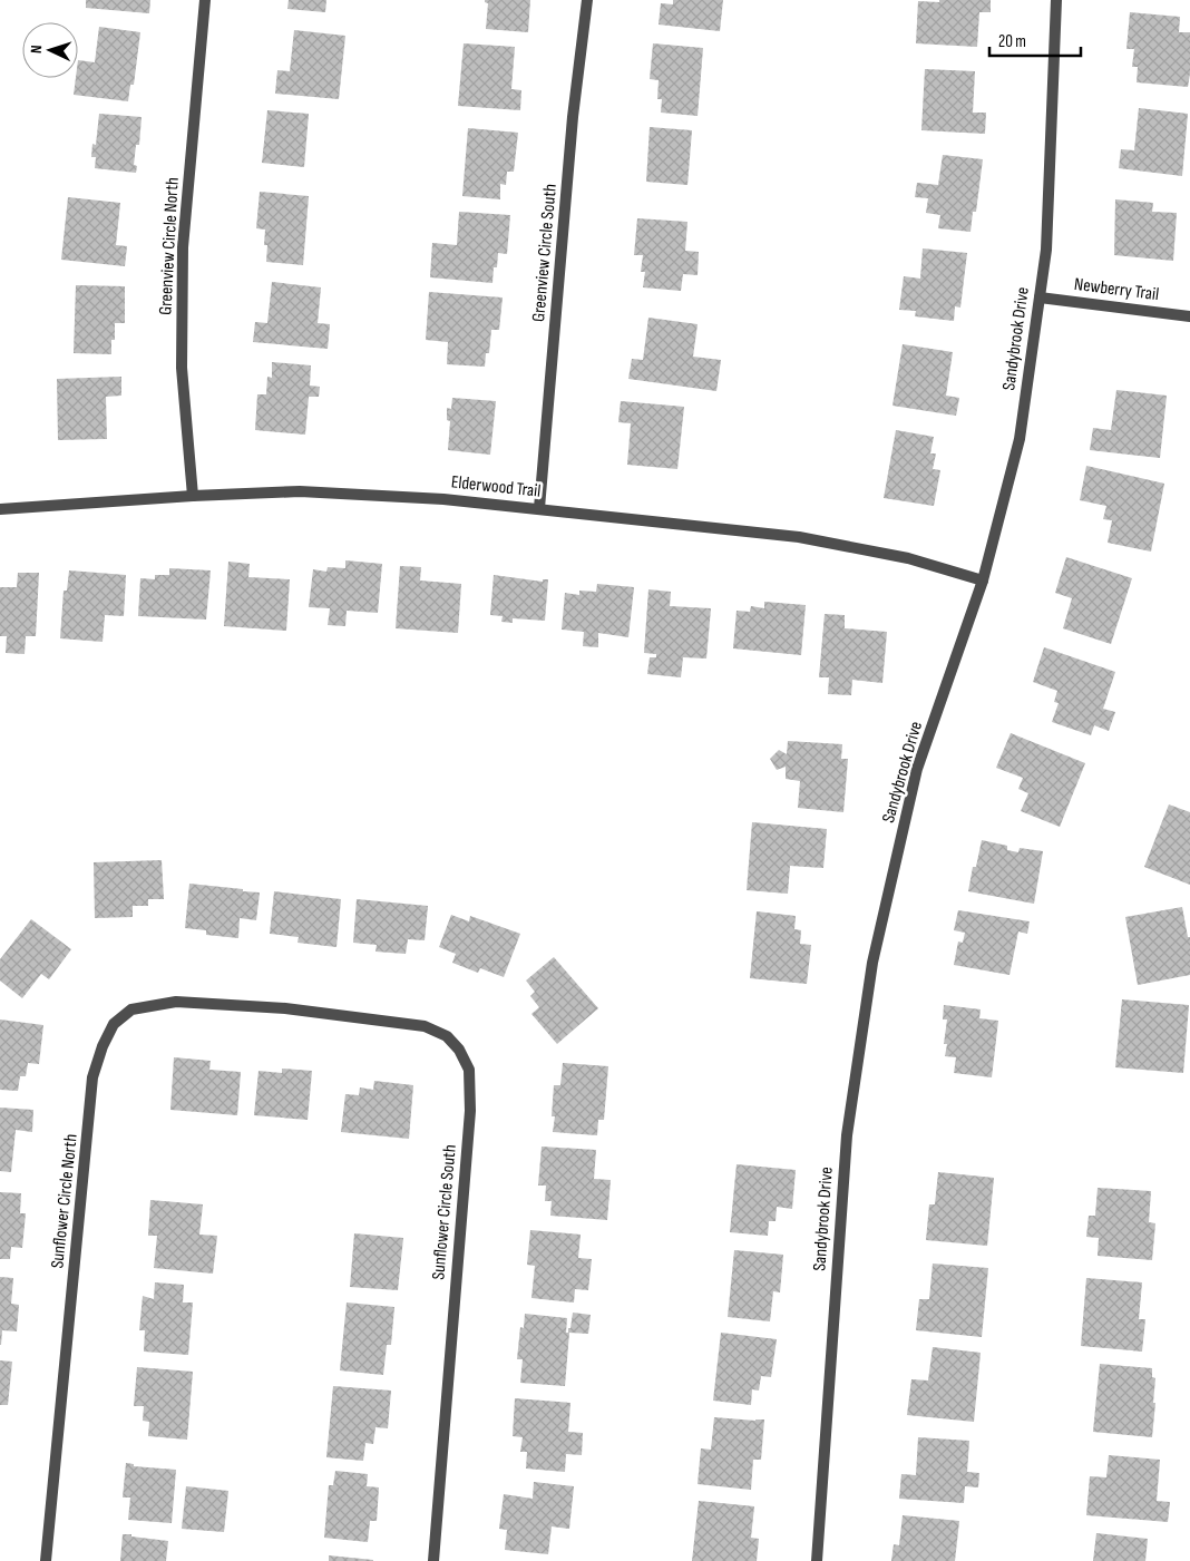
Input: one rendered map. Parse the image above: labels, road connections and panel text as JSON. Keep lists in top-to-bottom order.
{
  "streets": {
    "street": [
      "Greenview Circle North",
      "Greenview Circle South",
      "Newberry Trail",
      "Sandybrook Drive",
      "Elderwood Trail",
      "Sunflower Circle North",
      "Sunflower Circle South"
    ]
  },
  "crossings": [
    ["Greenview Circle North", "Elderwood Trail"],
    ["Greenview Circle South", "Elderwood Trail"],
    ["Newberry Trail", "Sandybrook Drive"],
    ["Sandybrook Drive", "Elderwood Trail"],
    ["Sunflower Circle North", "Sunflower Circle South"]
  ],
  "scale_bar": "20 m",
  "north": "left"
}
